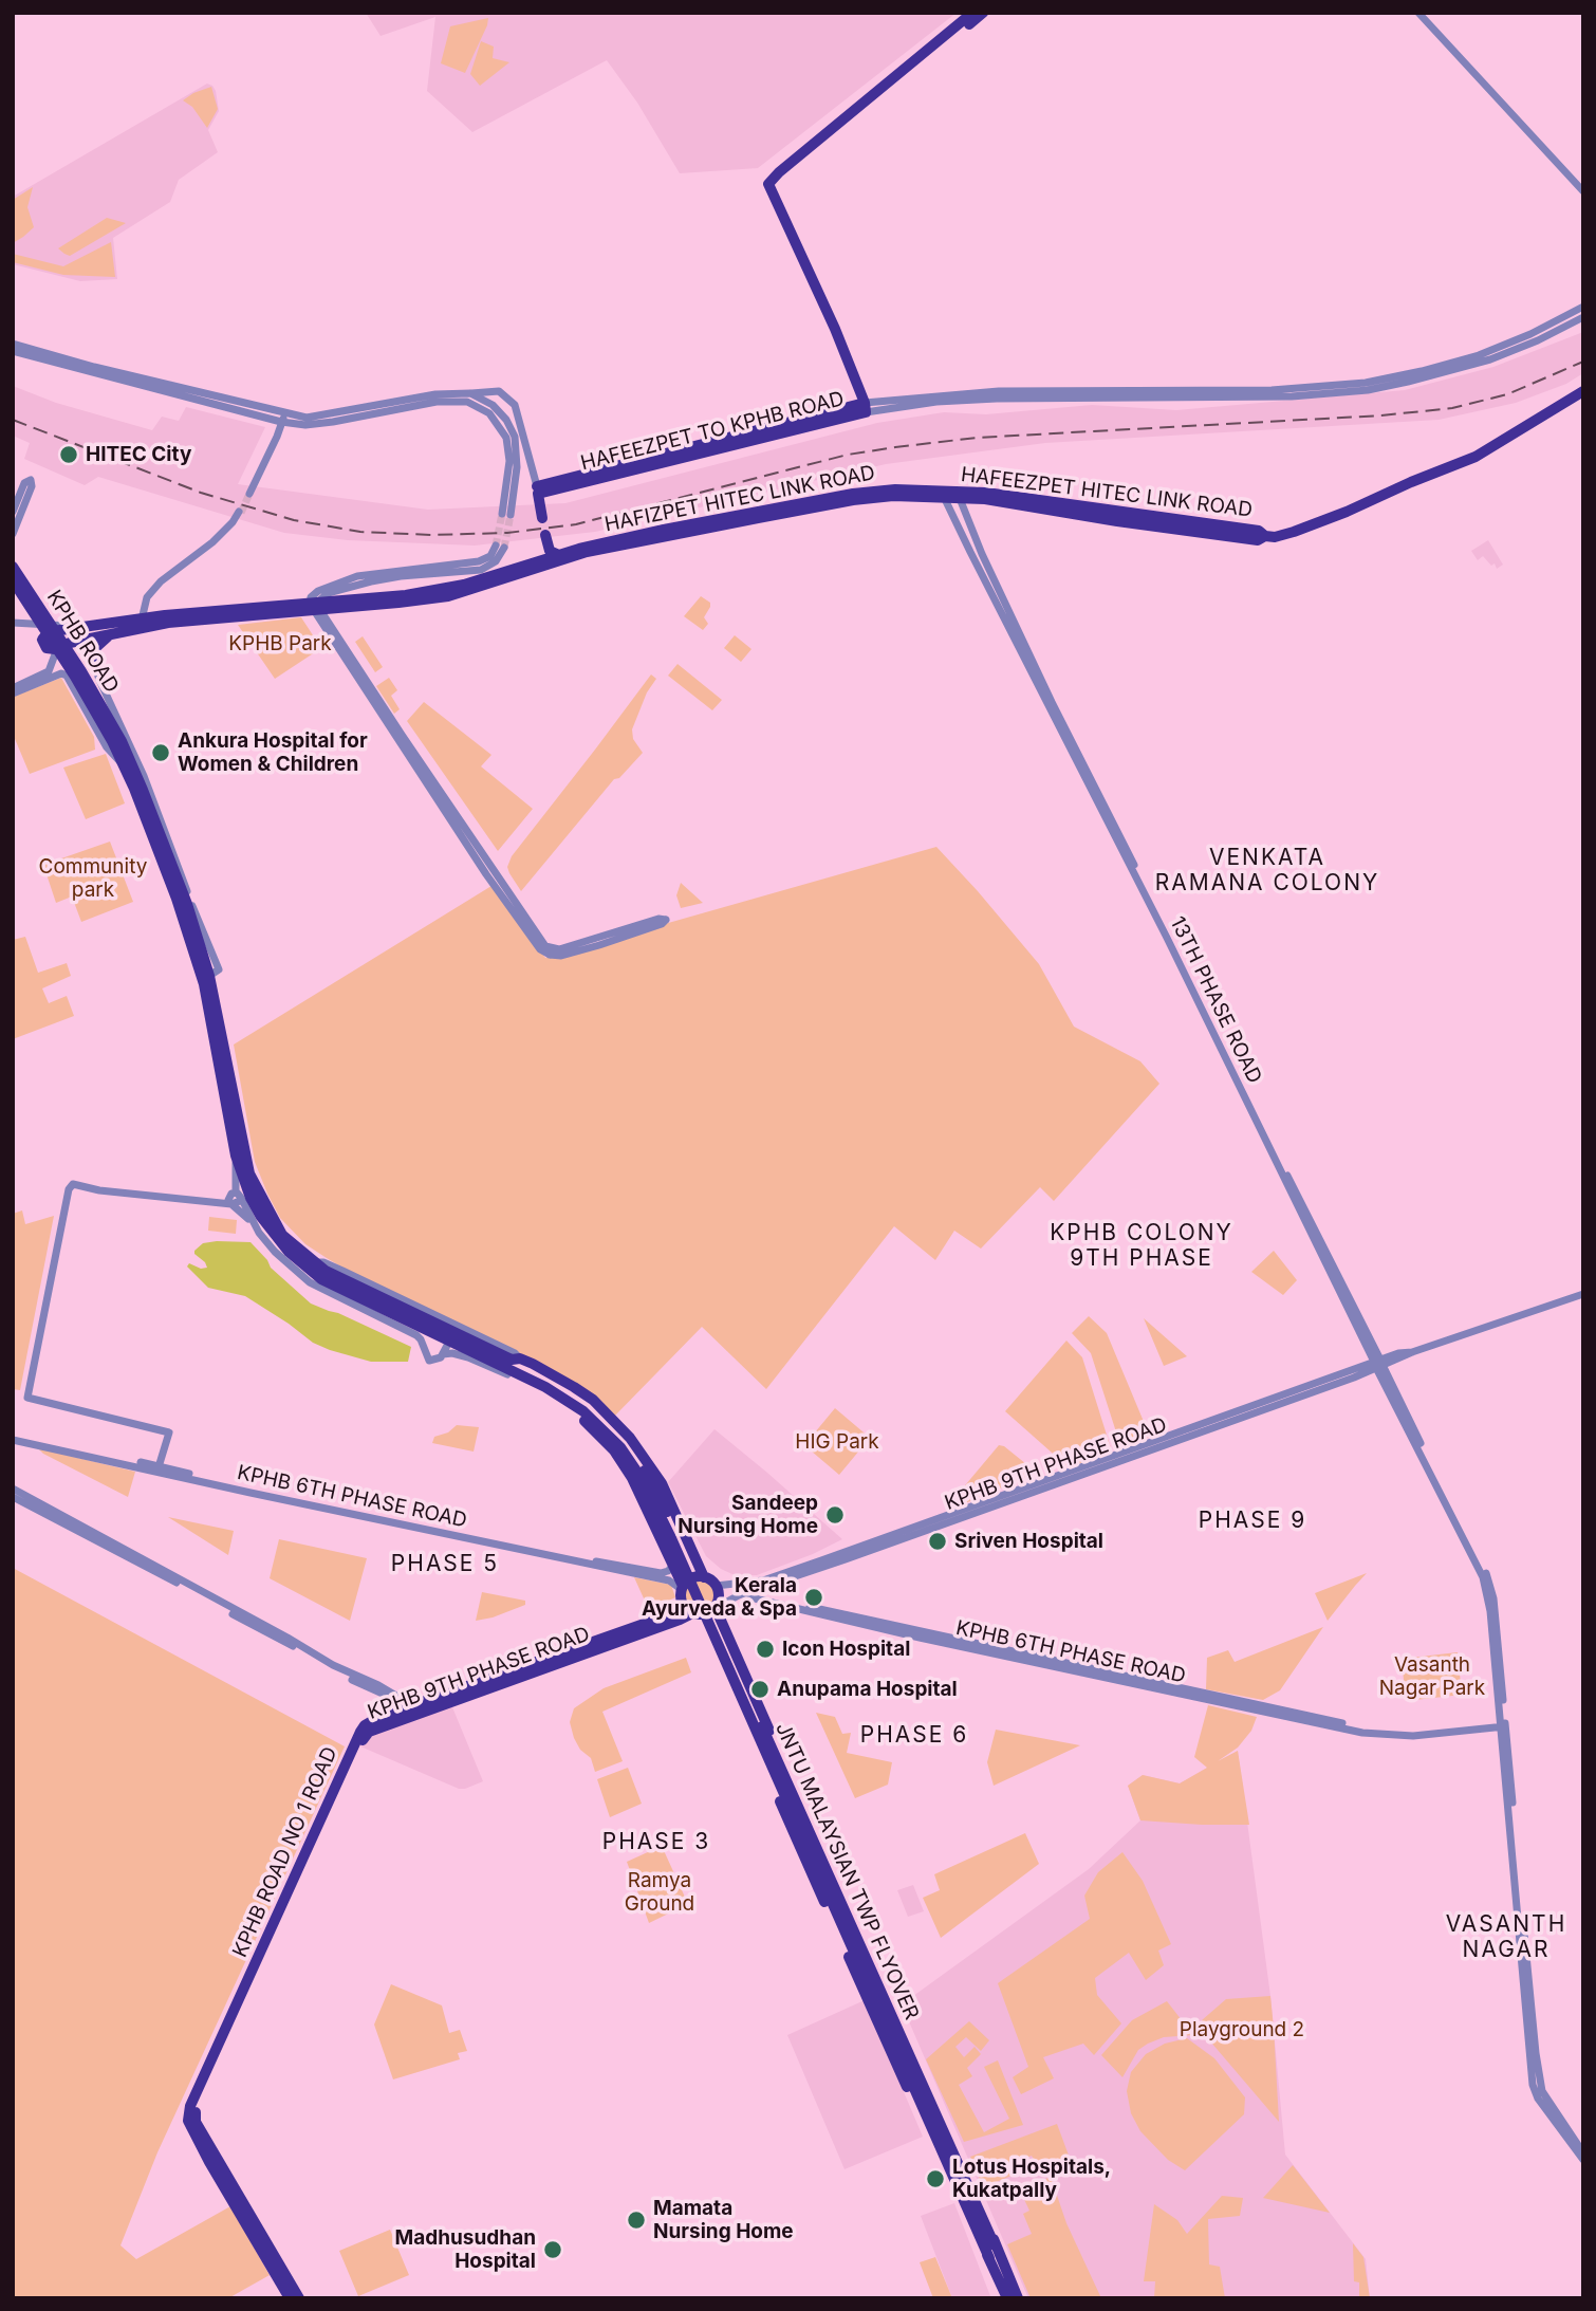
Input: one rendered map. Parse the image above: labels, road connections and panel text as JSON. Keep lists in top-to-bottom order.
{
  "streets": {
    "main road": [
      "HAFEEZPET TO KPHB ROAD",
      "HAFEEZPET HITEC LINK ROAD",
      "HAFIZPET HITEC LINK ROAD",
      "KPHB ROAD",
      "KPHB 9TH PHASE ROAD",
      "KPHB ROAD NO 1 ROAD",
      "JNTU MALAYSIAN TWP FLYOVER"
    ],
    "street": ["13TH PHASE ROAD", "KPHB 6TH PHASE ROAD"]
  },
  "crossings": [
    ["HAFEEZPET HITEC LINK ROAD", "HAFIZPET HITEC LINK ROAD"],
    ["HAFEEZPET HITEC LINK ROAD", "13TH PHASE ROAD"],
    ["HAFIZPET HITEC LINK ROAD", "13TH PHASE ROAD"],
    ["13TH PHASE ROAD", "KPHB 9TH PHASE ROAD"],
    ["13TH PHASE ROAD", "KPHB 6TH PHASE ROAD"],
    ["KPHB 9TH PHASE ROAD", "KPHB 6TH PHASE ROAD"],
    ["KPHB 9TH PHASE ROAD", "KPHB ROAD NO 1 ROAD"],
    ["KPHB 6TH PHASE ROAD", "KPHB ROAD NO 1 ROAD"]
  ],
  "districts": [
    "VENKATA RAMANA COLONY",
    "KPHB COLONY 9TH PHASE",
    "PHASE 9",
    "PHASE 5",
    "PHASE 6",
    "PHASE 3",
    "VASANTH NAGAR"
  ],
  "parks": [
    "KPHB Park",
    "Community park",
    "HIG Park",
    "Vasanth Nagar Park",
    "Ramya Ground",
    "Playground 2"
  ],
  "places": [
    "HITEC City",
    "Ankura Hospital for Women & Children",
    "Sandeep Nursing Home",
    "Sriven Hospital",
    "Kerala Ayurveda & Spa",
    "Icon Hospital",
    "Anupama Hospital",
    "Lotus Hospitals, Kukatpally",
    "Mamata Nursing Home",
    "Madhusudhan Hospital"
  ]
}
